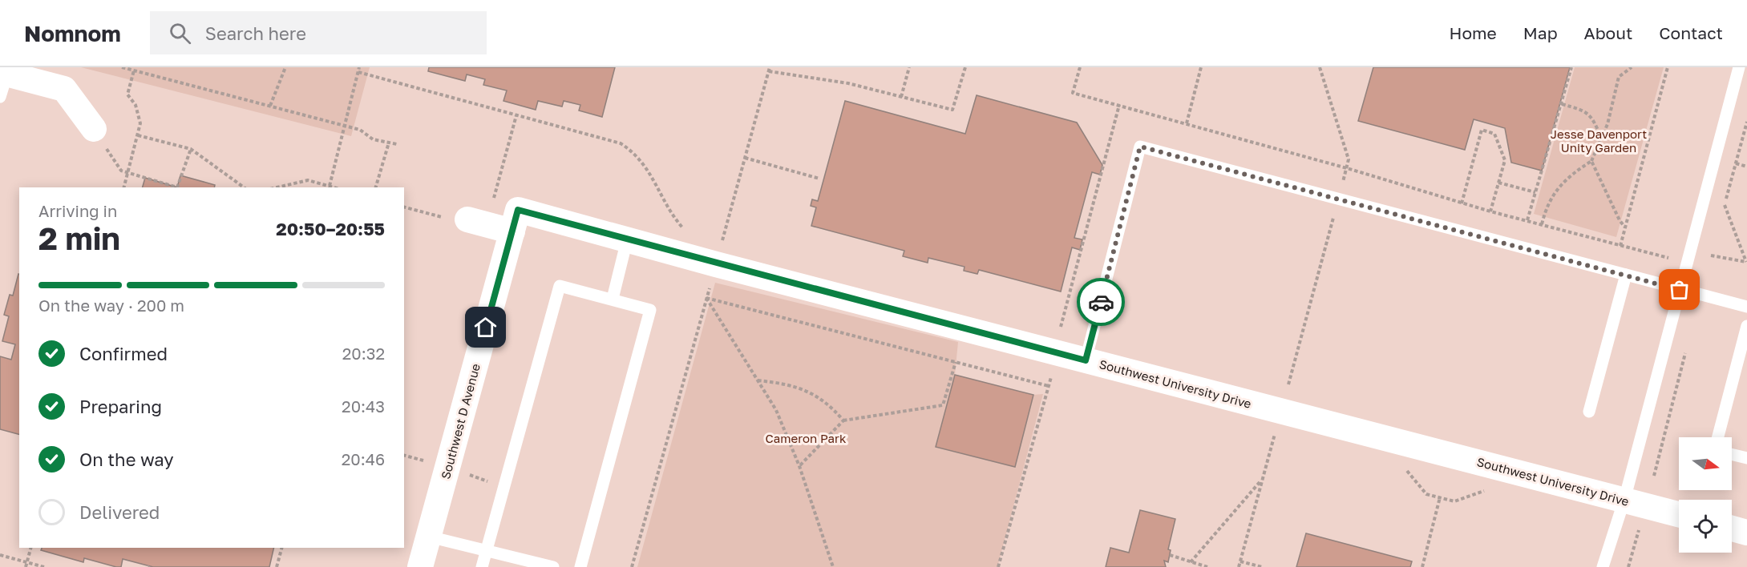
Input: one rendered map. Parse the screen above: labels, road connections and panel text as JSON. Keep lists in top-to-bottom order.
{
  "streets": {
    "street": ["Southwest University Drive", "Southwest D Avenue"]
  },
  "crossings": [
    ["Southwest University Drive", "Southwest D Avenue"]
  ],
  "parks": ["Jesse Davenport Unity Garden", "Cameron Park"],
  "north": "right",
  "page": {
    "header": "Nomnom",
    "search": "Search here",
    "nav": [
      "Home",
      "Map",
      "About",
      "Contact"
    ],
    "heading": ["2 min", "Arriving in", "20:50–20:55"],
    "bar": "On the way · 200 m",
    "list": [
      ["Confirmed", "20:32"],
      ["Preparing", "20:43"],
      ["On the way", "20:46"],
      "Delivered"
    ]
  }
}
